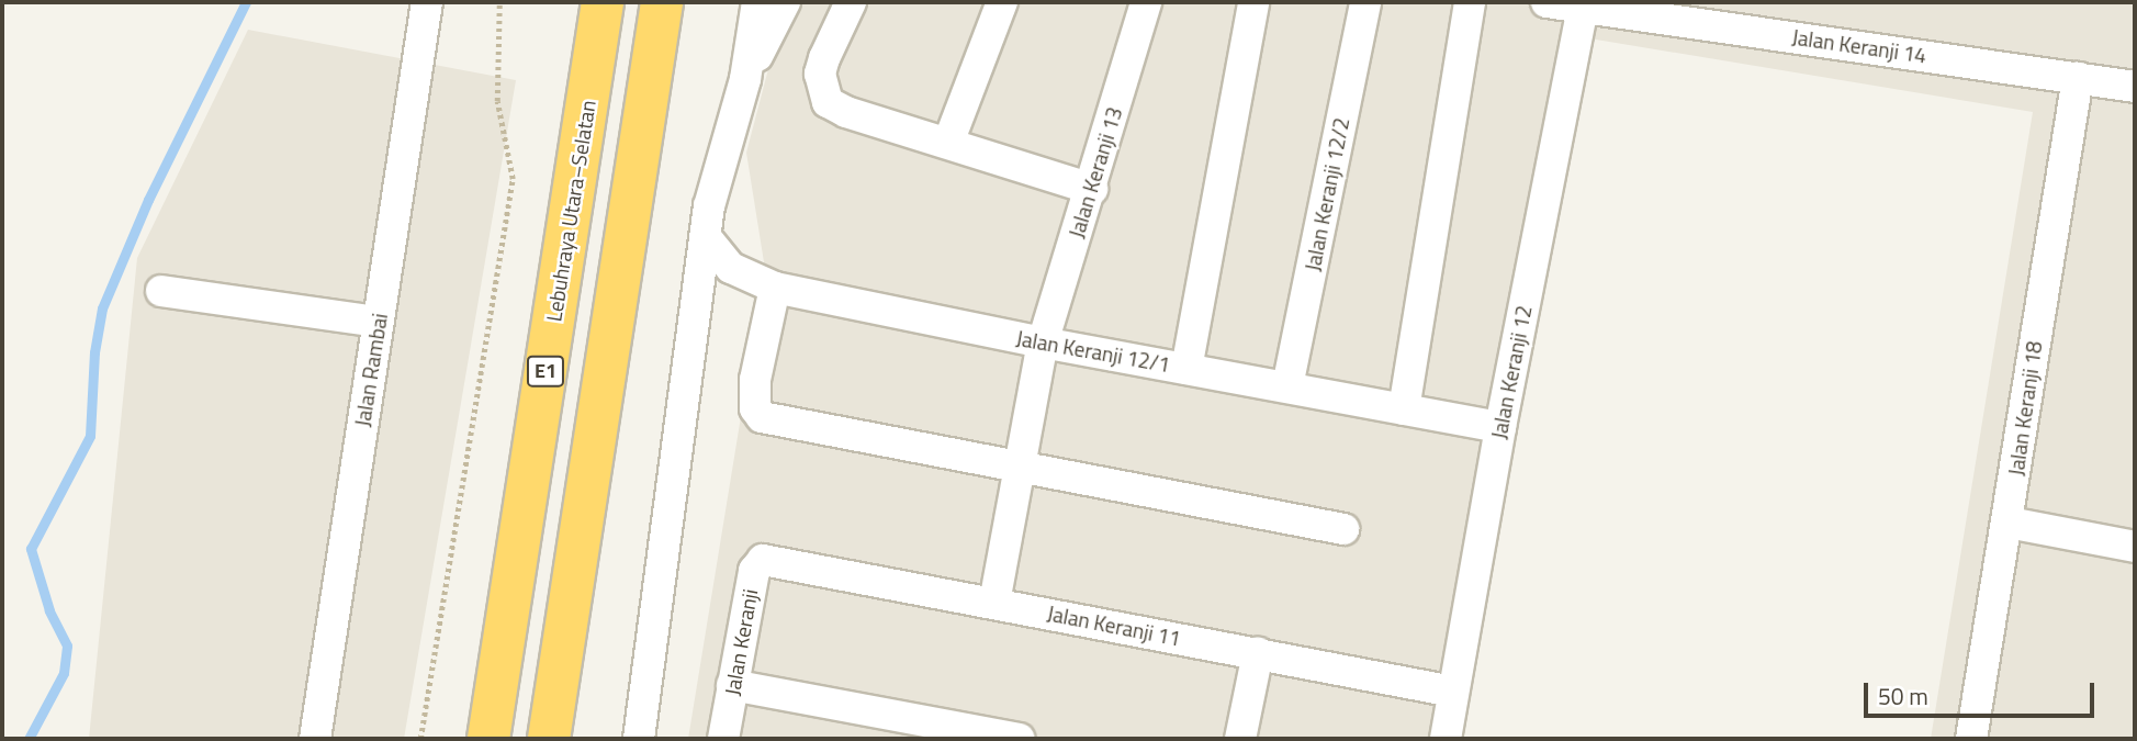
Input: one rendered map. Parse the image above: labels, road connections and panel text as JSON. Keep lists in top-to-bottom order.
{
  "streets": {
    "highway": ["Lebuhraya Utara–Selatan", "E1"],
    "street": [
      "Jalan Keranji 14",
      "Jalan Keranji 13",
      "Jalan Keranji 12/2",
      "Jalan Keranji 12/1",
      "Jalan Rambai",
      "Jalan Keranji 12",
      "Jalan Keranji 18",
      "Jalan Keranji 11",
      "Jalan Keranji"
    ]
  },
  "crossings": [
    ["Jalan Keranji 14", "Jalan Keranji 12"],
    ["Jalan Keranji 14", "Jalan Keranji 18"],
    ["Jalan Keranji 13", "Jalan Keranji 12/1"],
    ["Jalan Keranji 13", "Jalan Keranji 11"],
    ["Jalan Keranji 12/2", "Jalan Keranji 12/1"],
    ["Jalan Keranji 12/1", "Jalan Keranji 12"],
    ["Jalan Keranji 12", "Jalan Keranji 11"],
    ["Jalan Keranji 11", "Jalan Keranji"]
  ],
  "scale_bar": "50 m"
}
